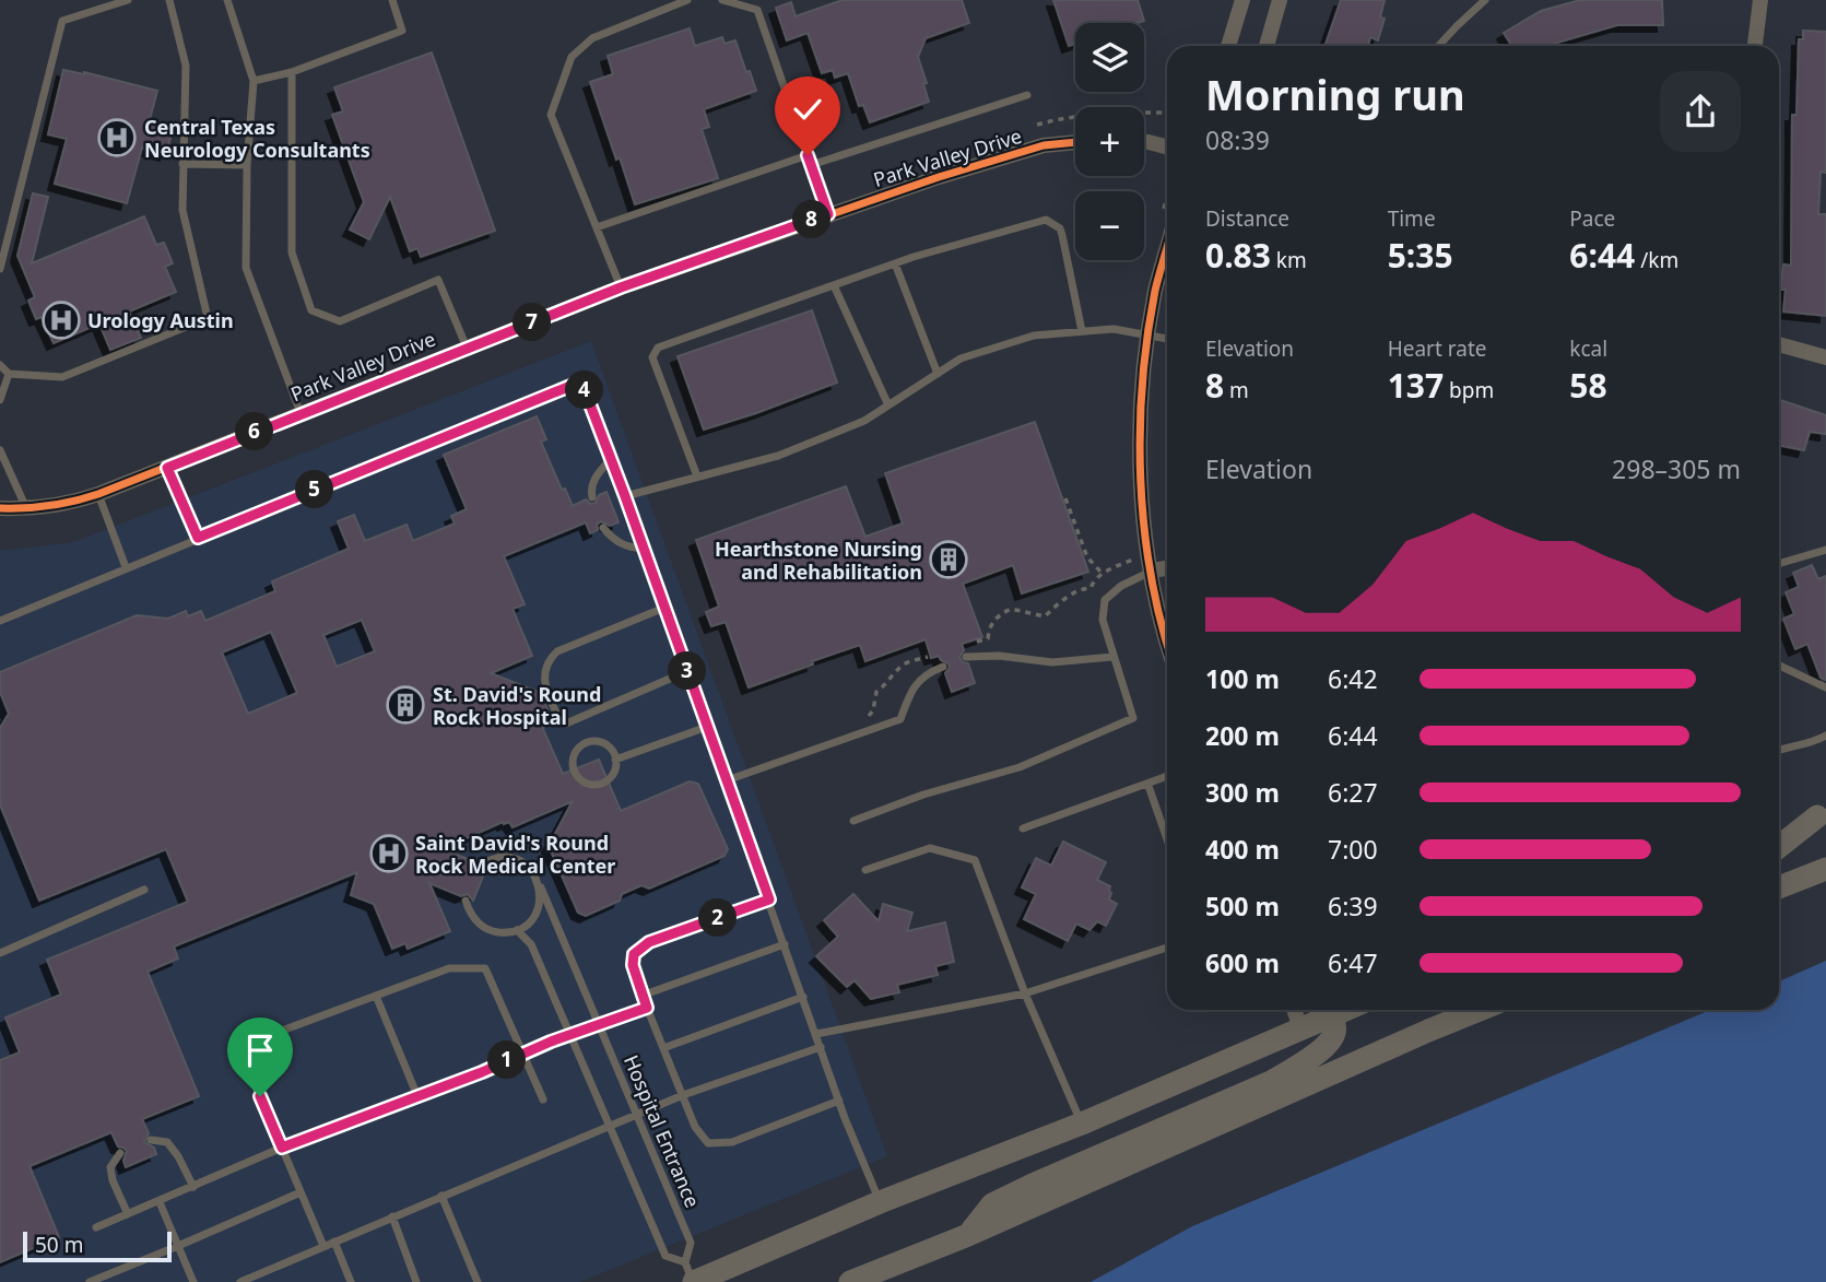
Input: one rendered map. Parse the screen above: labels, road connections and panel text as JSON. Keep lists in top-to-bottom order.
{
  "streets": {
    "street": ["Park Valley Drive"],
    "lane": ["Hospital Entrance"]
  },
  "places": {
    "hospital": ["Central Texas Neurology Consultants", "Urology Austin", "Saint David's Round Rock Medical Center"],
    "building": ["Hearthstone Nursing and Rehabilitation", "St. David's Round Rock Hospital"]
  },
  "scale_bar": "50 m",
  "page": {
    "map_buttons": ["+", "−"],
    "heading": ["Morning run", "08:39"],
    "stats": [
      ["Distance", "0.83 km"],
      ["Time", "5:35"],
      ["Pace", "6:44 /km"],
      ["Elevation", "8 m"],
      ["Heart rate", "137 bpm"],
      ["kcal", "58"]
    ],
    "pins": [
      "8",
      "7",
      "4",
      "6",
      "5",
      "3",
      "2",
      "1"
    ],
    "chart": ["Elevation", "298–305 m"],
    "list": [
      {
        "name": "100 m",
        "note": "6:42"
      },
      {
        "name": "200 m",
        "note": "6:44"
      },
      {
        "name": "300 m",
        "note": "6:27"
      },
      {
        "name": "400 m",
        "note": "7:00"
      },
      {
        "name": "500 m",
        "note": "6:39"
      },
      {
        "name": "600 m",
        "note": "6:47"
      }
    ],
    "scale": "50 m"
  }
}
